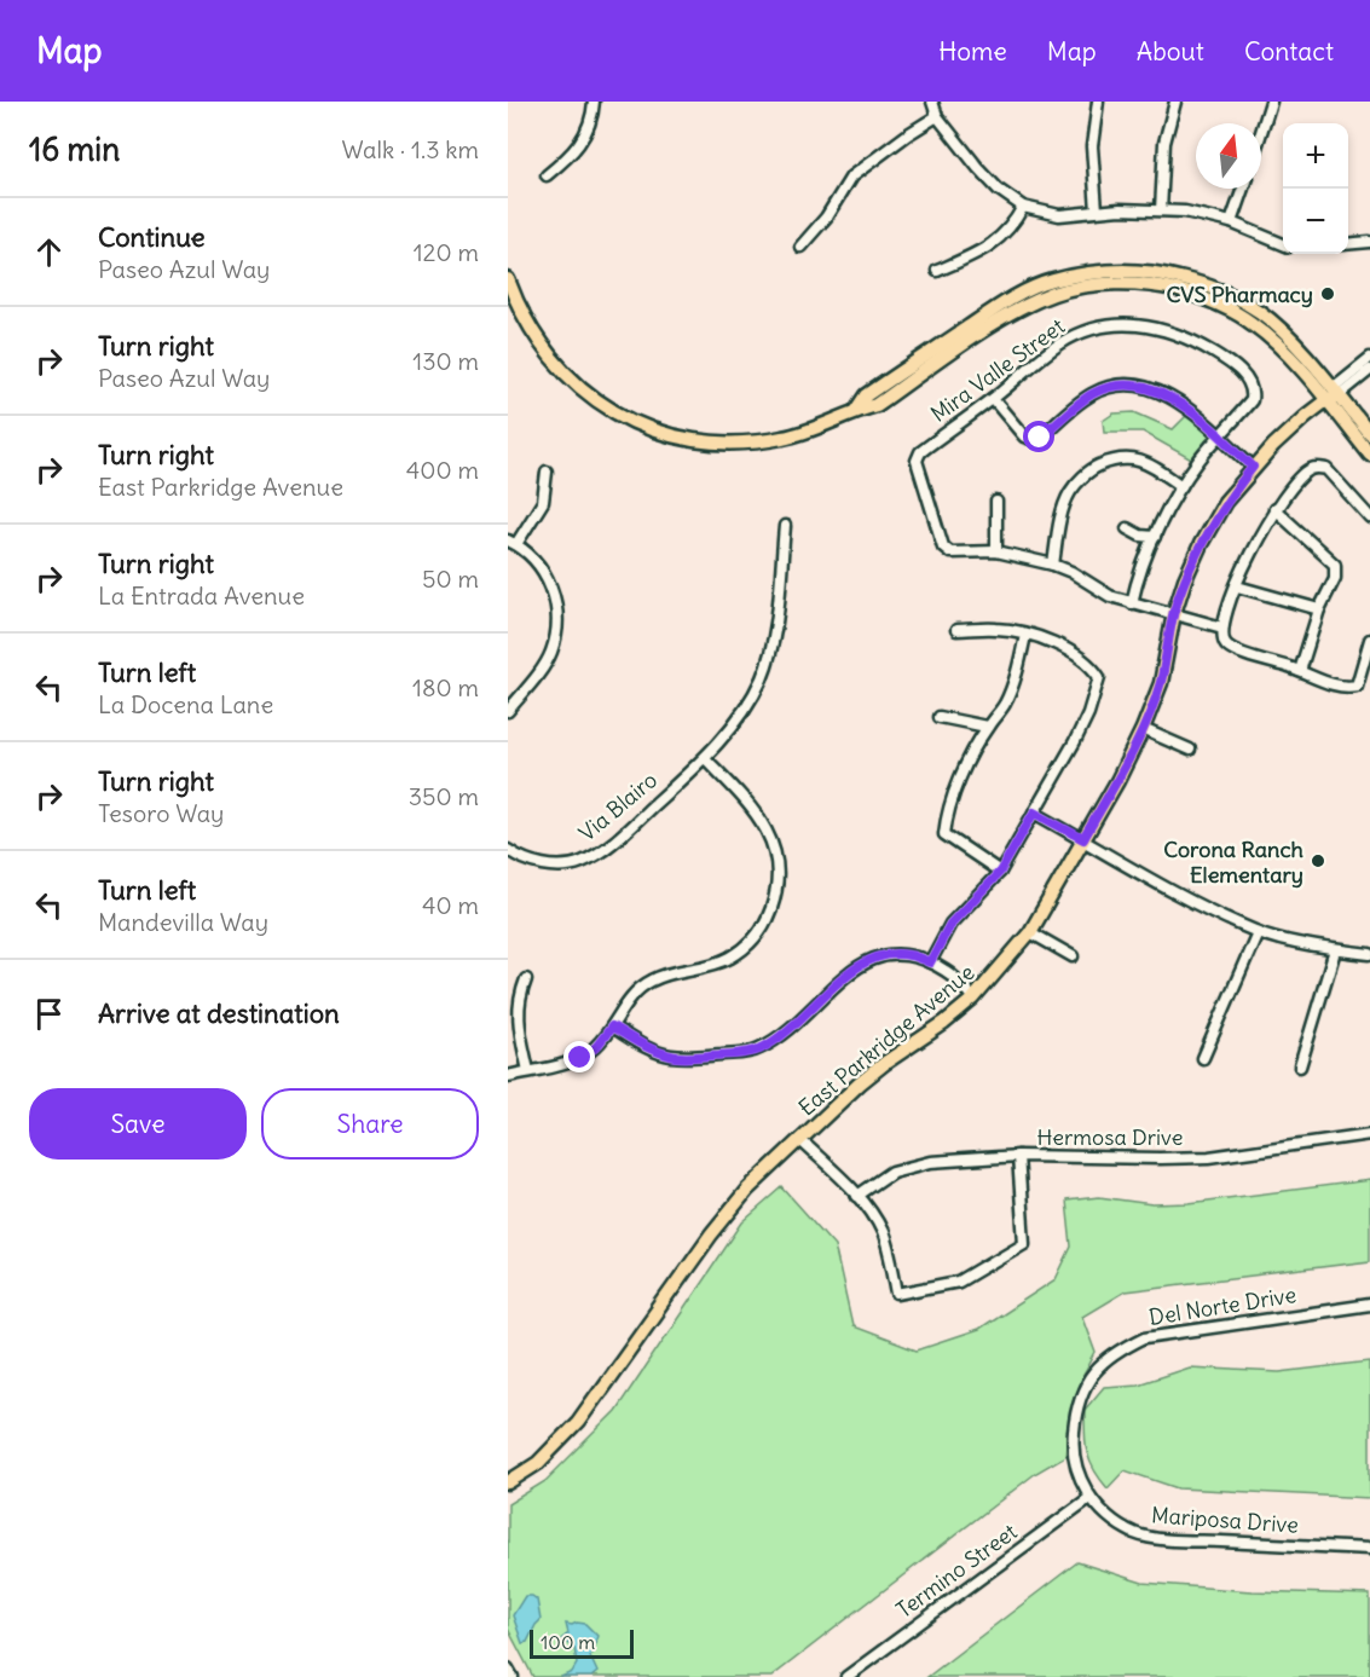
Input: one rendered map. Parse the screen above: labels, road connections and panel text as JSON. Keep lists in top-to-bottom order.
{
  "streets": {
    "main road": ["East Parkridge Avenue"],
    "street": [
      "Mira Valle Street",
      "Via Blairo",
      "Hermosa Drive",
      "Del Norte Drive",
      "Mariposa Drive",
      "Termino Street"
    ]
  },
  "crossings": [
    ["Del Norte Drive", "Mariposa Drive"],
    ["Del Norte Drive", "Termino Street"],
    ["Mariposa Drive", "Termino Street"]
  ],
  "places": ["CVS Pharmacy", "Corona Ranch Elementary"],
  "scale_bar": "100 m",
  "north": "top",
  "page": {
    "header": "Map",
    "nav": [
      "Home",
      "Map",
      "About",
      "Contact"
    ],
    "heading": ["16 min", "Walk · 1.3 km"],
    "map_buttons": ["+", "−"],
    "list": [
      ["Continue", "Paseo Azul Way", "120 m"],
      ["Turn right", "Paseo Azul Way", "130 m"],
      ["Turn right", "East Parkridge Avenue", "400 m"],
      ["Turn right", "La Entrada Avenue", "50 m"],
      ["Turn left", "La Docena Lane", "180 m"],
      ["Turn right", "Tesoro Way", "350 m"],
      ["Turn left", "Mandevilla Way", "40 m"],
      "Arrive at destination"
    ],
    "buttons": ["Save", "Share"],
    "scale": "100 m"
  }
}
